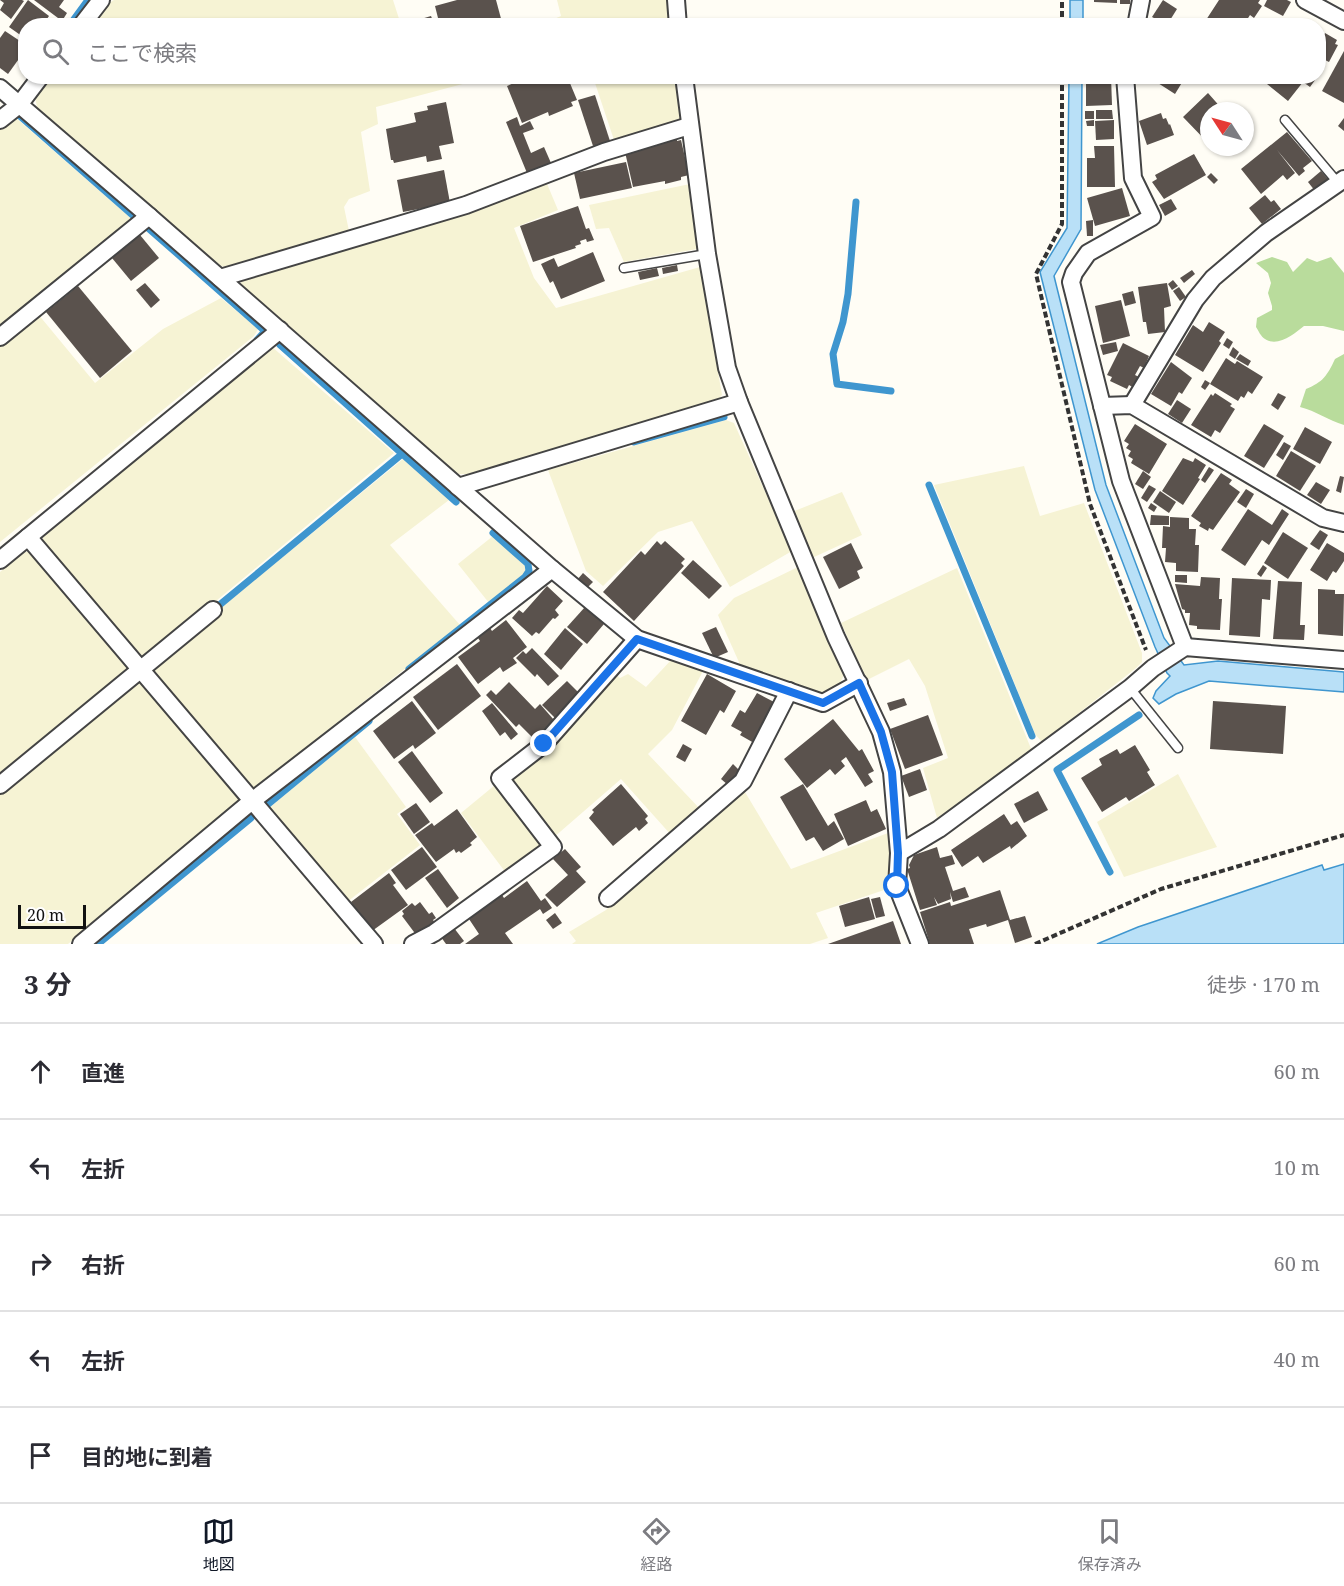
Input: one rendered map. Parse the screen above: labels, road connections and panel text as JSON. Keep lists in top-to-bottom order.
{
  "scale_bar": "20 m",
  "north": "top left",
  "page": {
    "search": "ここで検索",
    "scale": "20 m",
    "heading": ["3 分", "徒歩 · 170 m"],
    "list": [
      ["直進", "60 m"],
      ["左折", "10 m"],
      ["右折", "60 m"],
      ["左折", "40 m"],
      "目的地に到着"
    ],
    "nav": ["地図", "経路", "保存済み"]
  }
}
